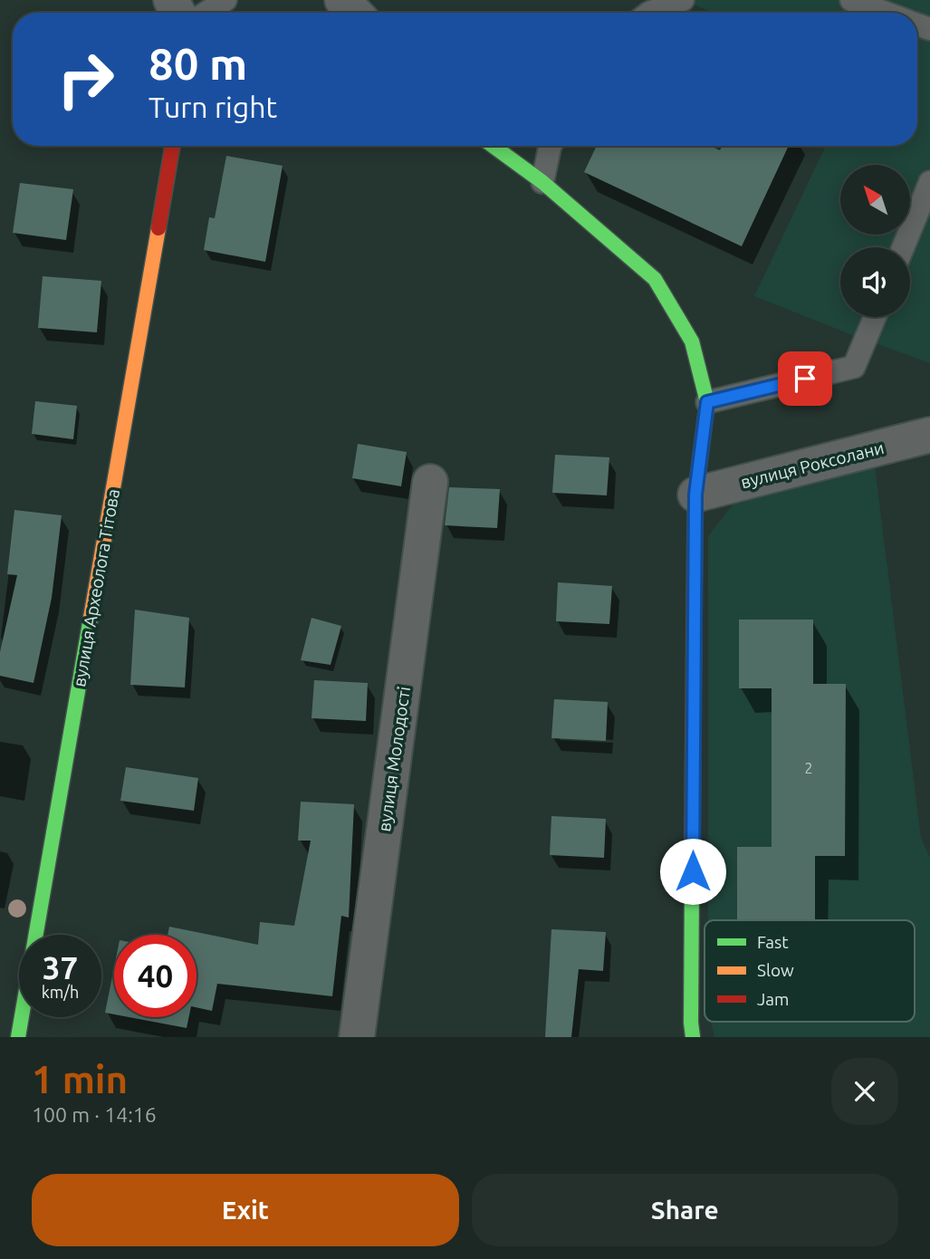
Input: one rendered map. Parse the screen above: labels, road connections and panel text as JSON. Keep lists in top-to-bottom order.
{
  "streets": {
    "street": ["вулиця Роксолани", "вулиця Археолога Тітова", "вулиця Молодості"]
  },
  "house_numbers": ["2"],
  "legend": ["Fast", "Slow", "Jam"],
  "north": "top left",
  "page": {
    "turn": ["80 m", "Turn right"],
    "speed": "37 km/h",
    "limit": "40",
    "heading": ["1 min", "100 m · 14:16"],
    "buttons": ["Exit", "Share"]
  }
}
